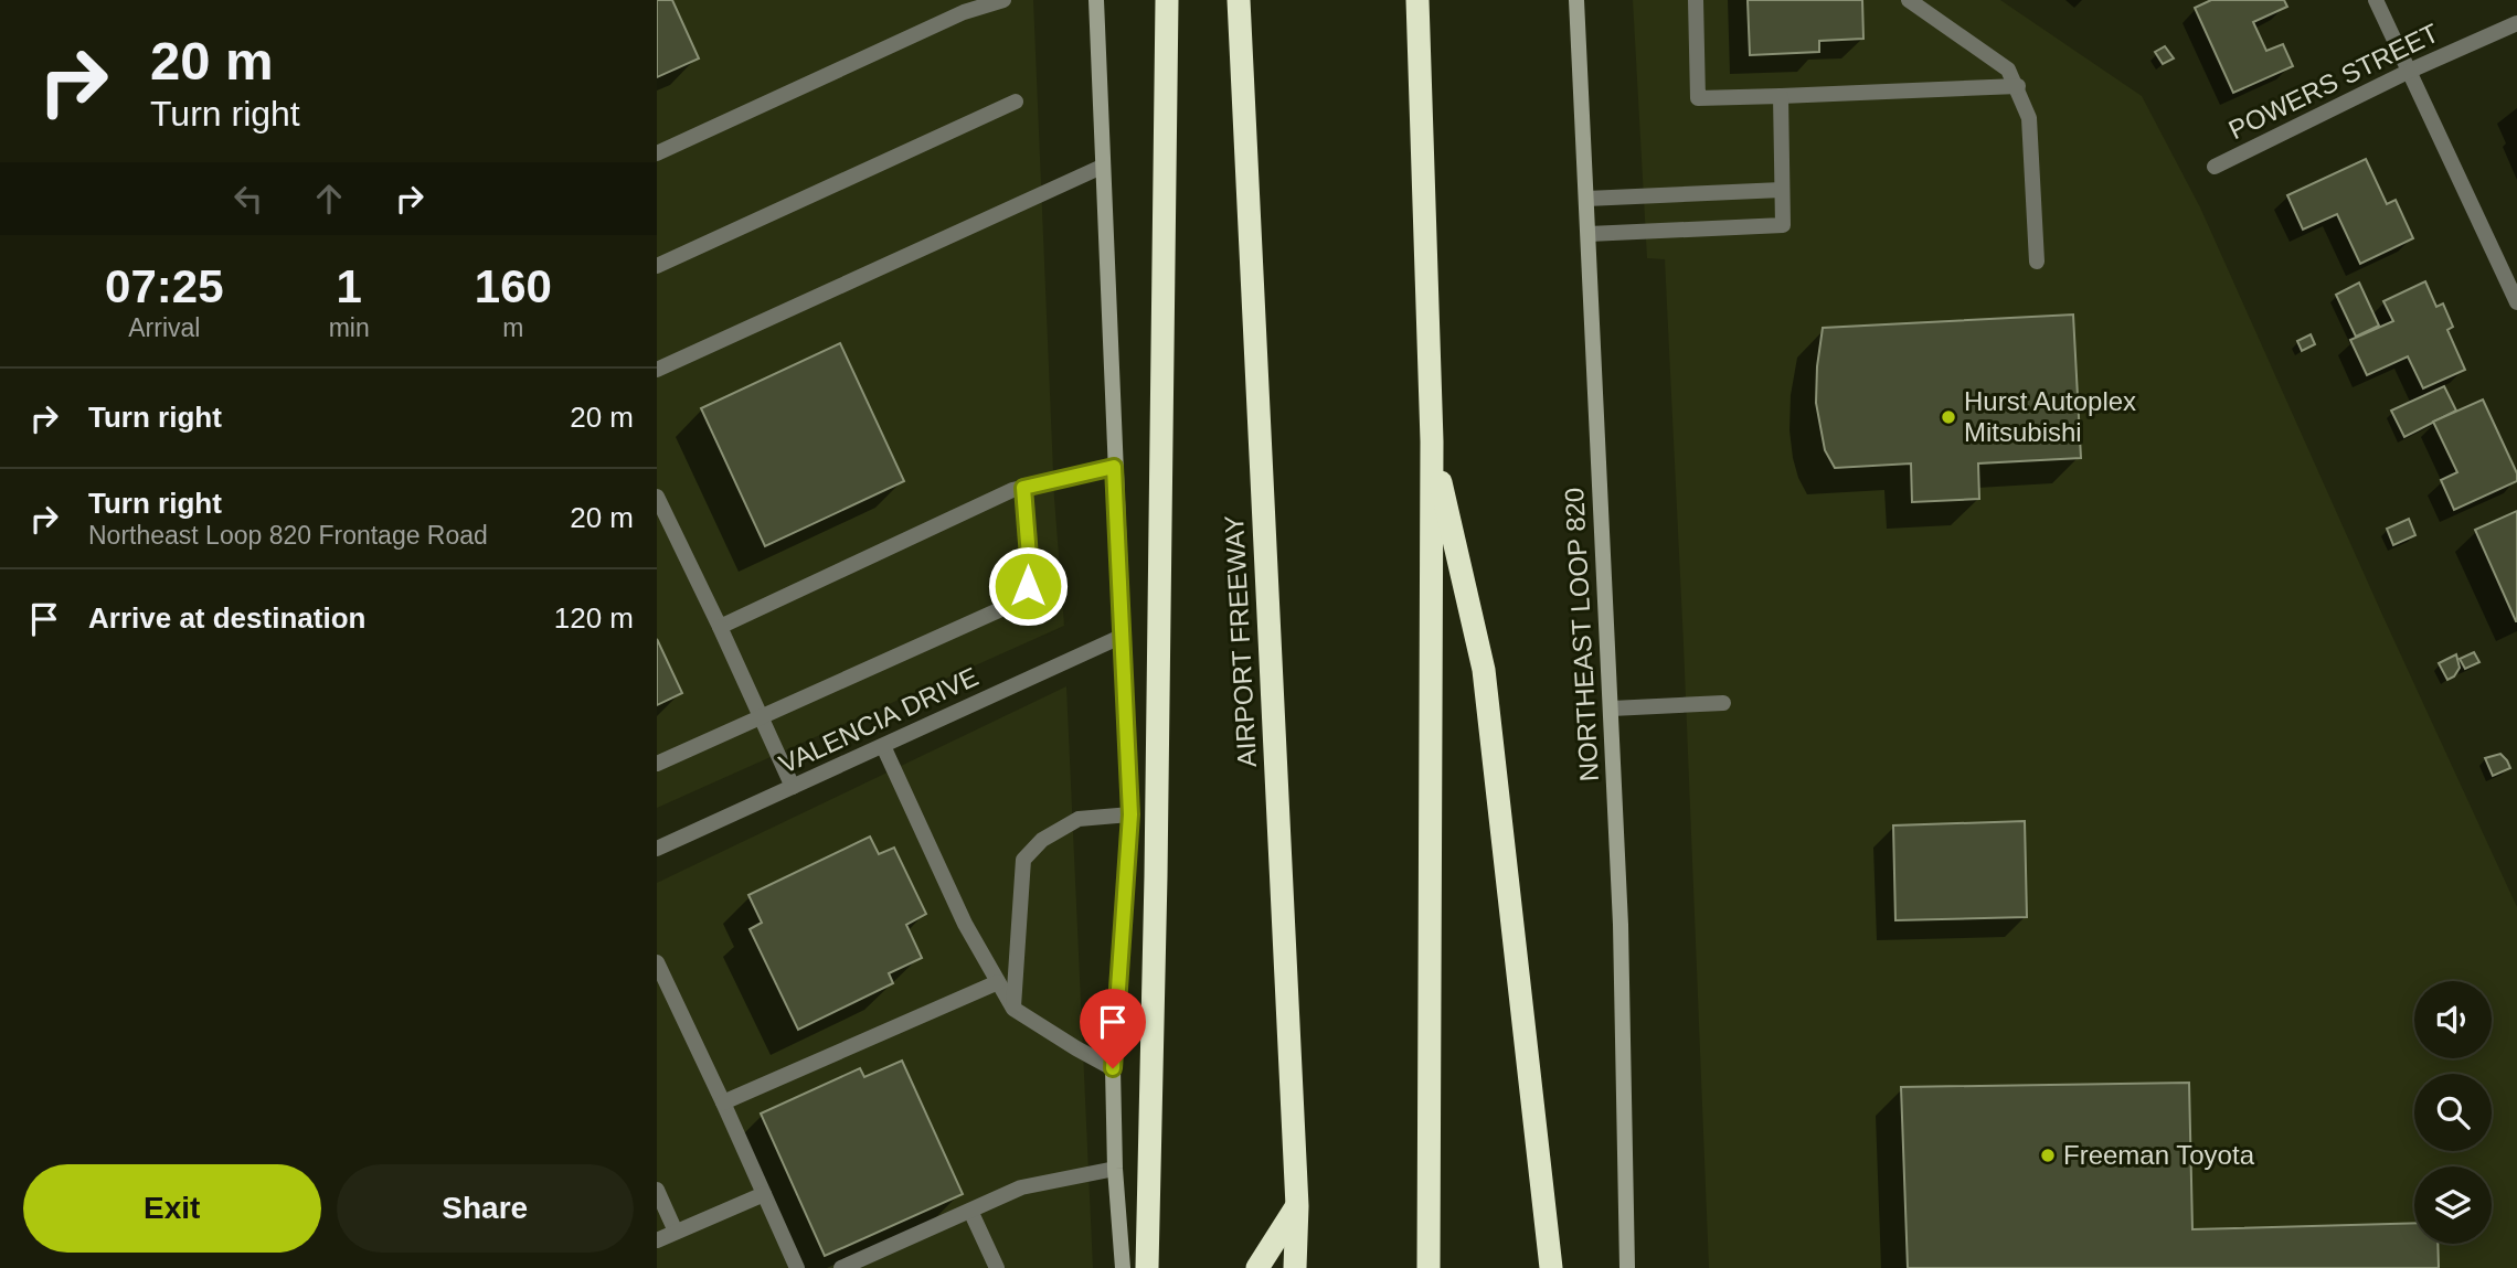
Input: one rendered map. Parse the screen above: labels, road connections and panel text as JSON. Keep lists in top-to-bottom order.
{
  "streets": {
    "highway": ["AIRPORT FREEWAY"],
    "main road": ["NORTHEAST LOOP 820"],
    "street": ["POWERS STREET", "VALENCIA DRIVE"]
  },
  "places": ["Hurst Autoplex Mitsubishi", "Freeman Toyota"],
  "page": {
    "turn": ["20 m", "Turn right"],
    "eta": [
      "07:25",
      "Arrival",
      "1",
      "min",
      "160",
      "m"
    ],
    "list": [
      {
        "name": "Turn right",
        "value": "20 m"
      },
      {
        "name": "Turn right",
        "note": "Northeast Loop 820 Frontage Road",
        "value": "20 m"
      },
      {
        "name": "Arrive at destination",
        "value": "120 m"
      }
    ],
    "buttons": ["Exit", "Share"]
  }
}
